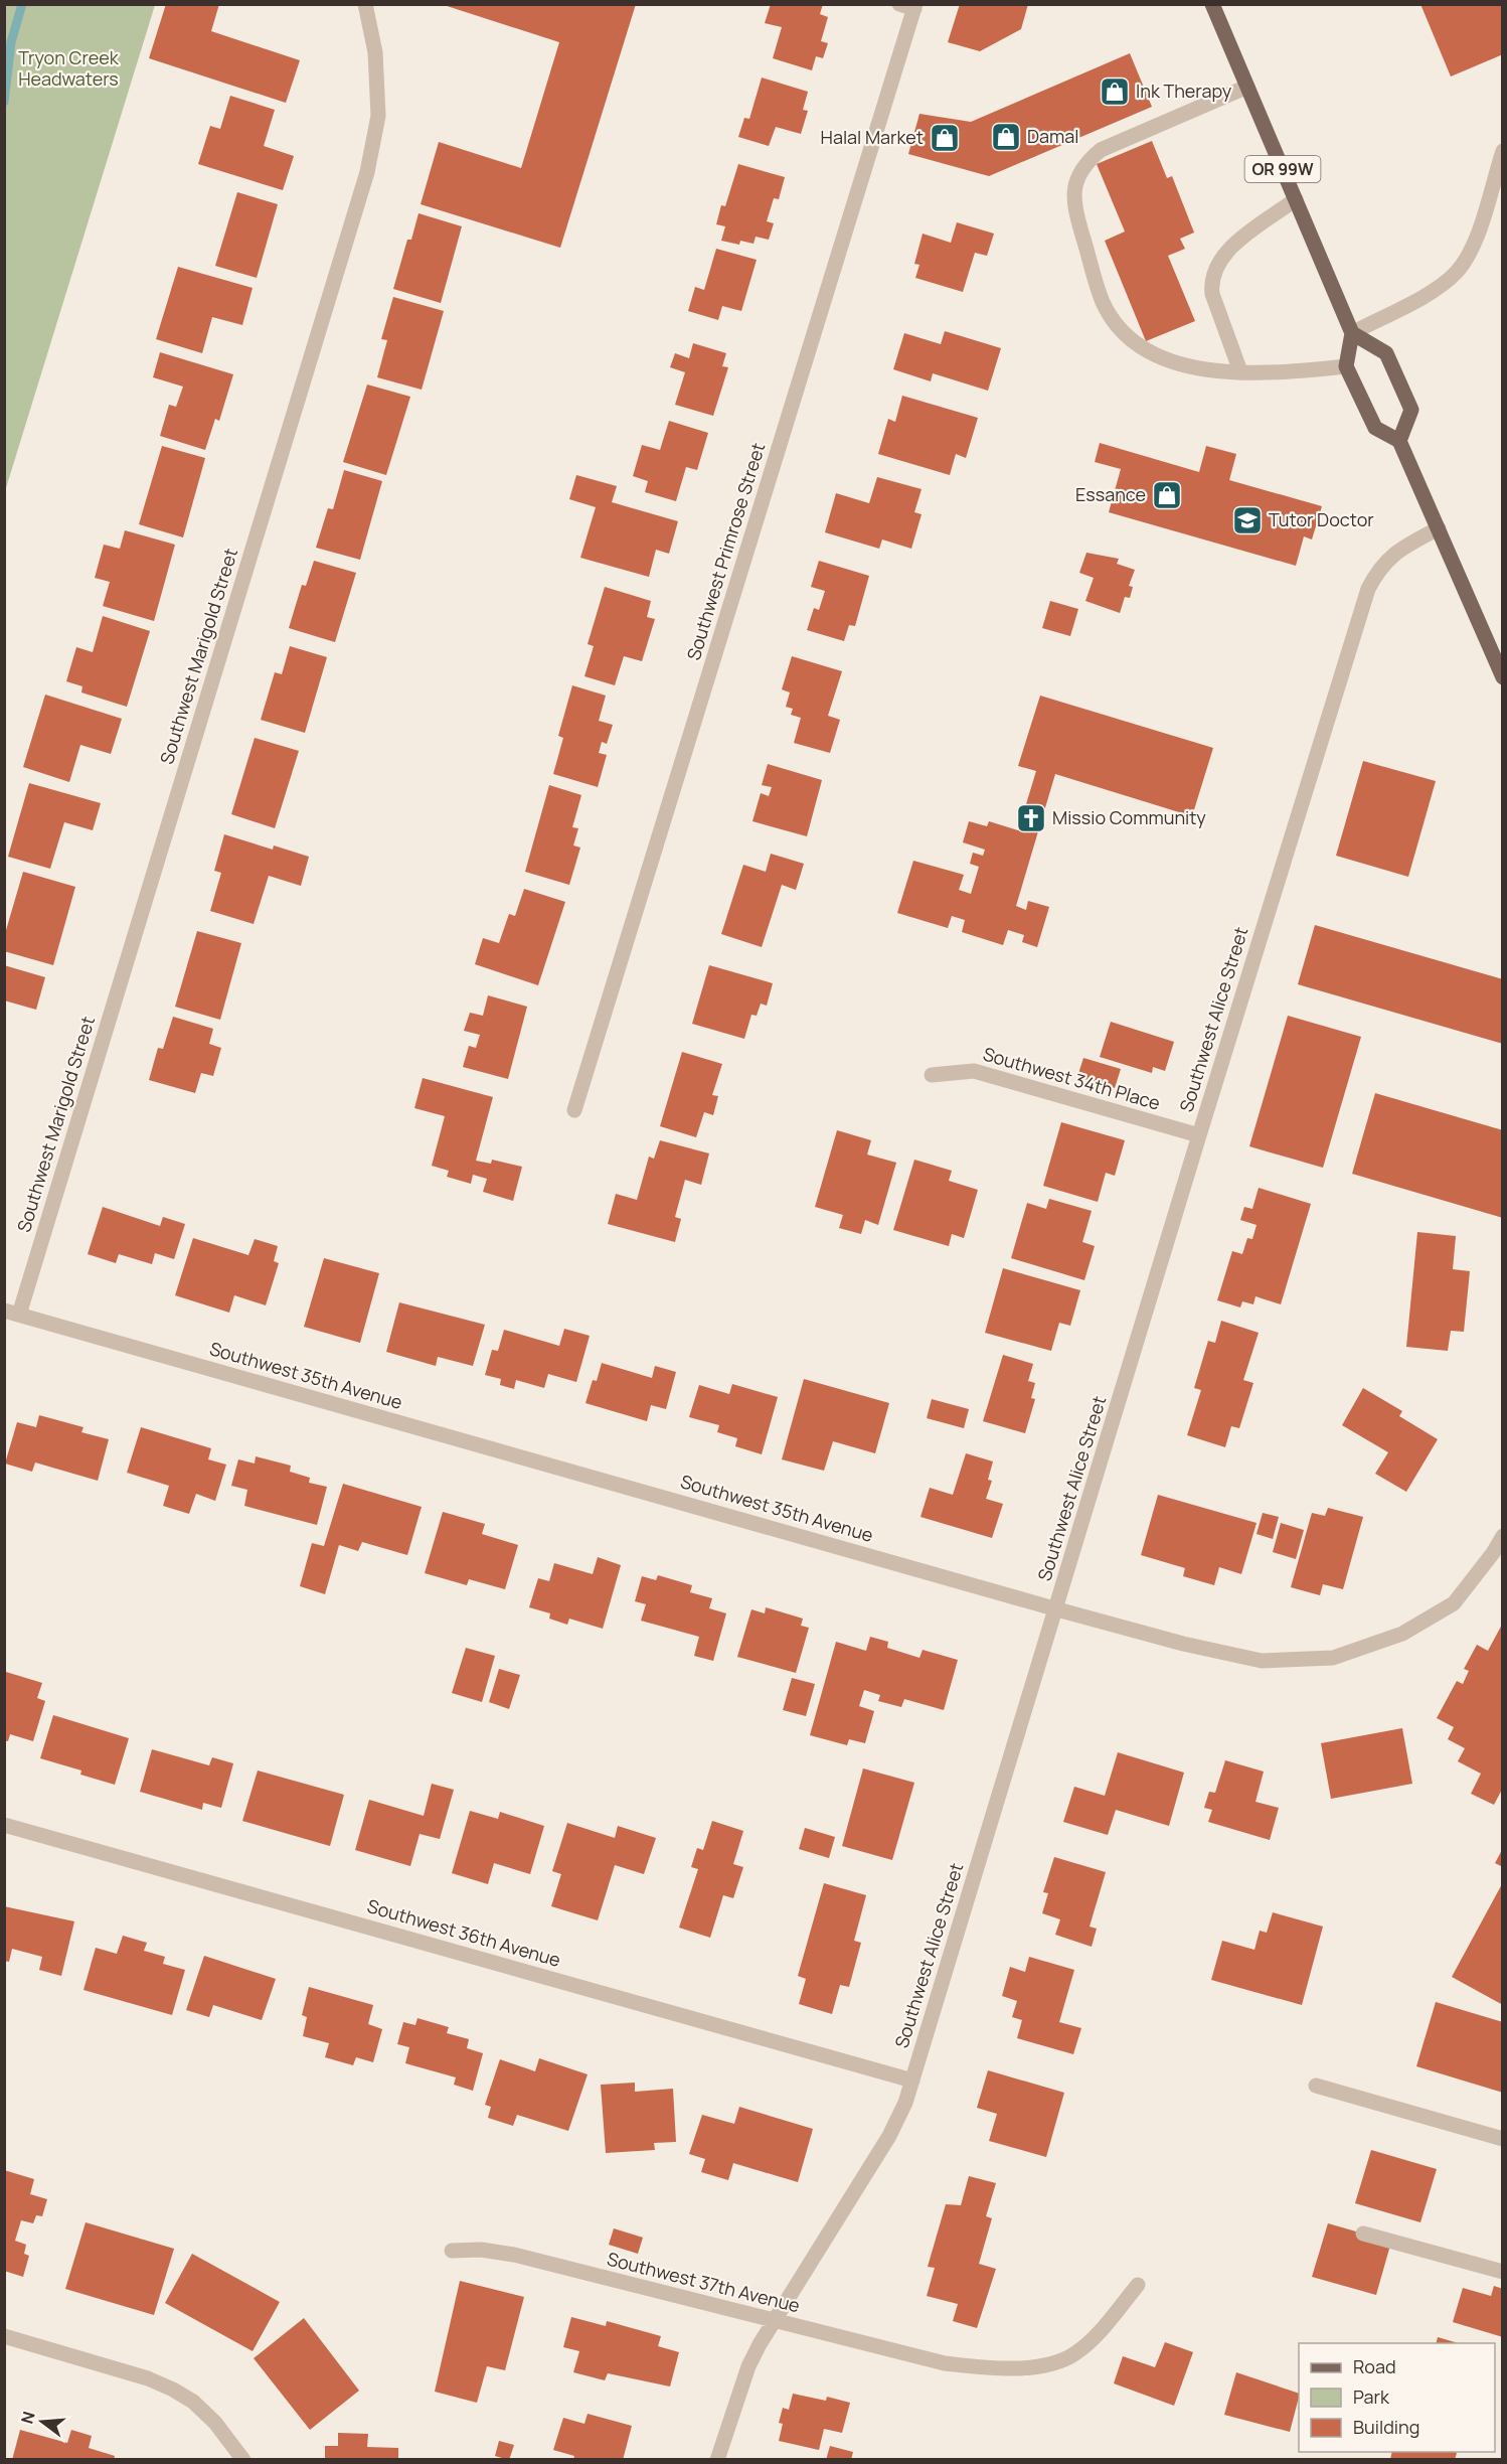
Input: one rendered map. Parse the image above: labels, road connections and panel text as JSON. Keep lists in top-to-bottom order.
{
  "streets": {
    "main road": ["OR 99W"],
    "street": [
      "Southwest Primrose Street",
      "Southwest Marigold Street",
      "Southwest Alice Street",
      "Southwest 34th Place",
      "Southwest 35th Avenue",
      "Southwest 36th Avenue",
      "Southwest 37th Avenue"
    ]
  },
  "crossings": [
    ["Southwest Marigold Street", "Southwest 35th Avenue"],
    ["Southwest Alice Street", "Southwest 34th Place"],
    ["Southwest Alice Street", "Southwest 35th Avenue"],
    ["Southwest Alice Street", "Southwest 36th Avenue"],
    ["Southwest Alice Street", "Southwest 37th Avenue"]
  ],
  "parks": ["Tryon Creek Headwaters"],
  "places": {
    "shop": [
      "Ink Therapy",
      "Damal",
      "Halal Market",
      "Essance"
    ],
    "school or university": ["Tutor Doctor"],
    "church": ["Missio Community"]
  },
  "legend": ["Road", "Park", "Building"],
  "north": "left"
}
